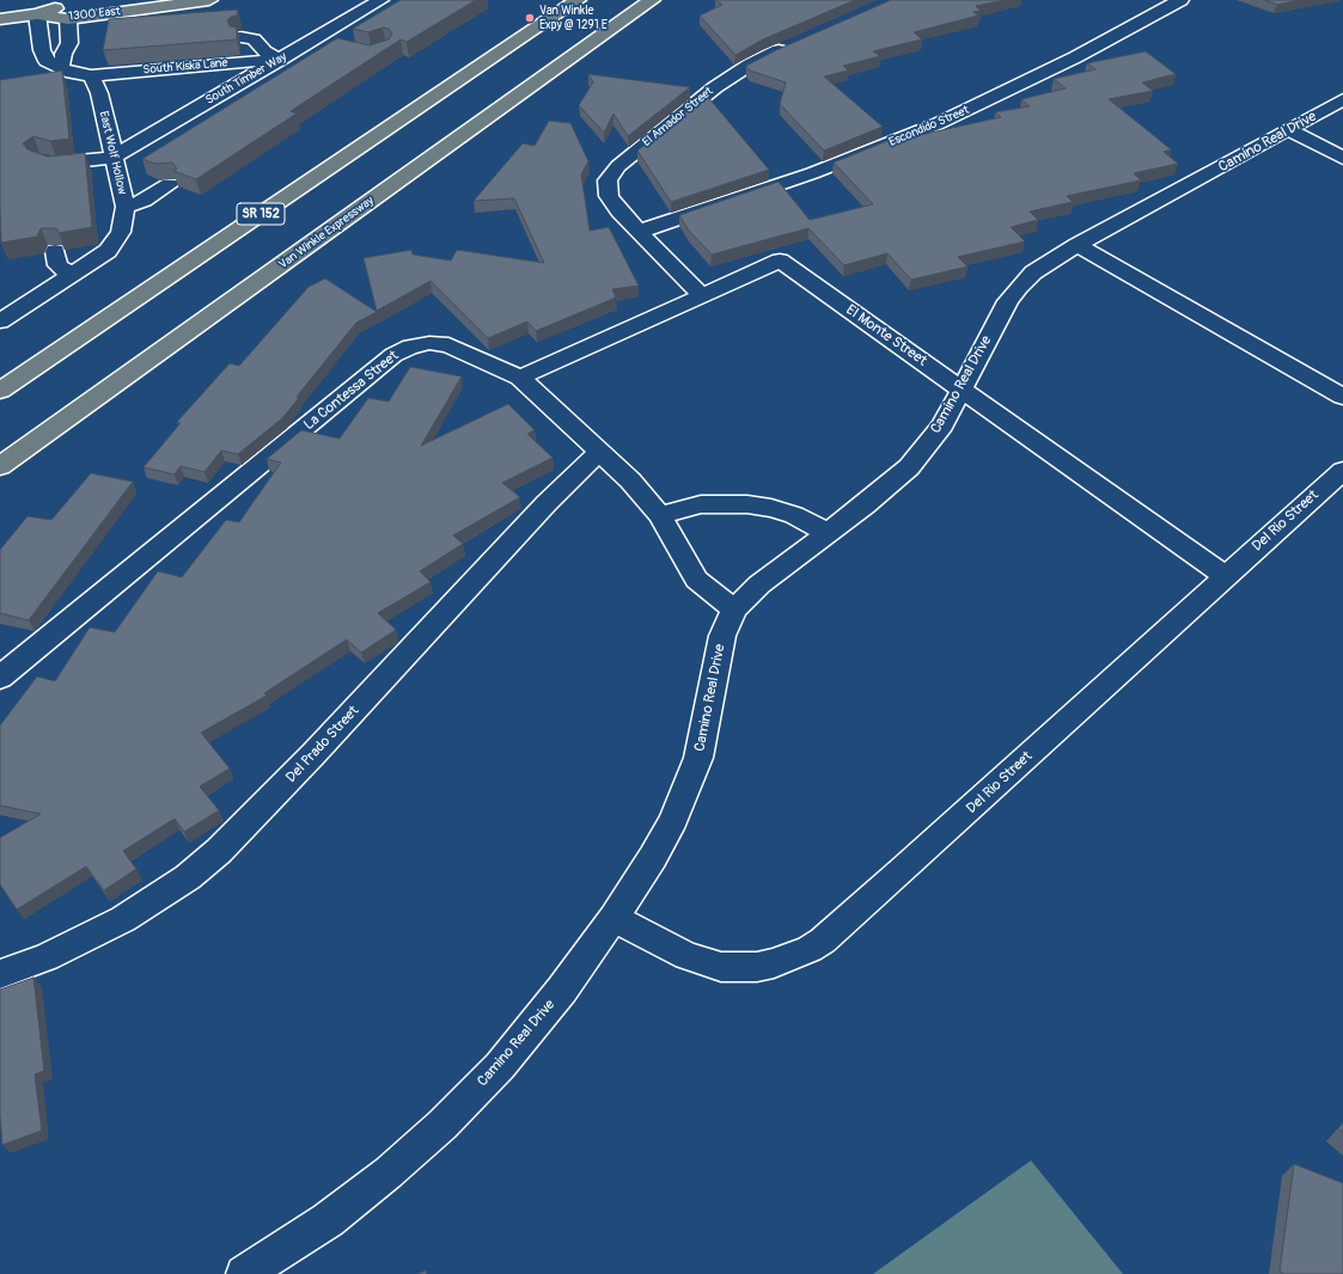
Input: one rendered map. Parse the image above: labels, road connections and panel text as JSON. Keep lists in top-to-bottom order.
{
  "streets": {
    "main road": ["1300 East", "SR 152", "Van Winkle Expressway"],
    "street": [
      "South Kiska Lane",
      "South Timber Way",
      "El Amador Street",
      "Escondido Street",
      "Camino Real Drive",
      "East Wolf Hollow",
      "El Monte Street",
      "La Contessa Street",
      "Del Rio Street",
      "Del Prado Street"
    ]
  },
  "crossings": [
    ["South Kiska Lane", "South Timber Way"],
    ["South Kiska Lane", "East Wolf Hollow"],
    ["South Timber Way", "East Wolf Hollow"],
    ["El Amador Street", "Escondido Street"],
    ["El Amador Street", "El Monte Street"],
    ["Camino Real Drive", "El Monte Street"],
    ["Camino Real Drive", "La Contessa Street"],
    ["Camino Real Drive", "Del Rio Street"],
    ["El Monte Street", "La Contessa Street"],
    ["El Monte Street", "Del Rio Street"],
    ["La Contessa Street", "Del Prado Street"]
  ],
  "places": ["Van Winkle Expy @ 1291 E"]
}
